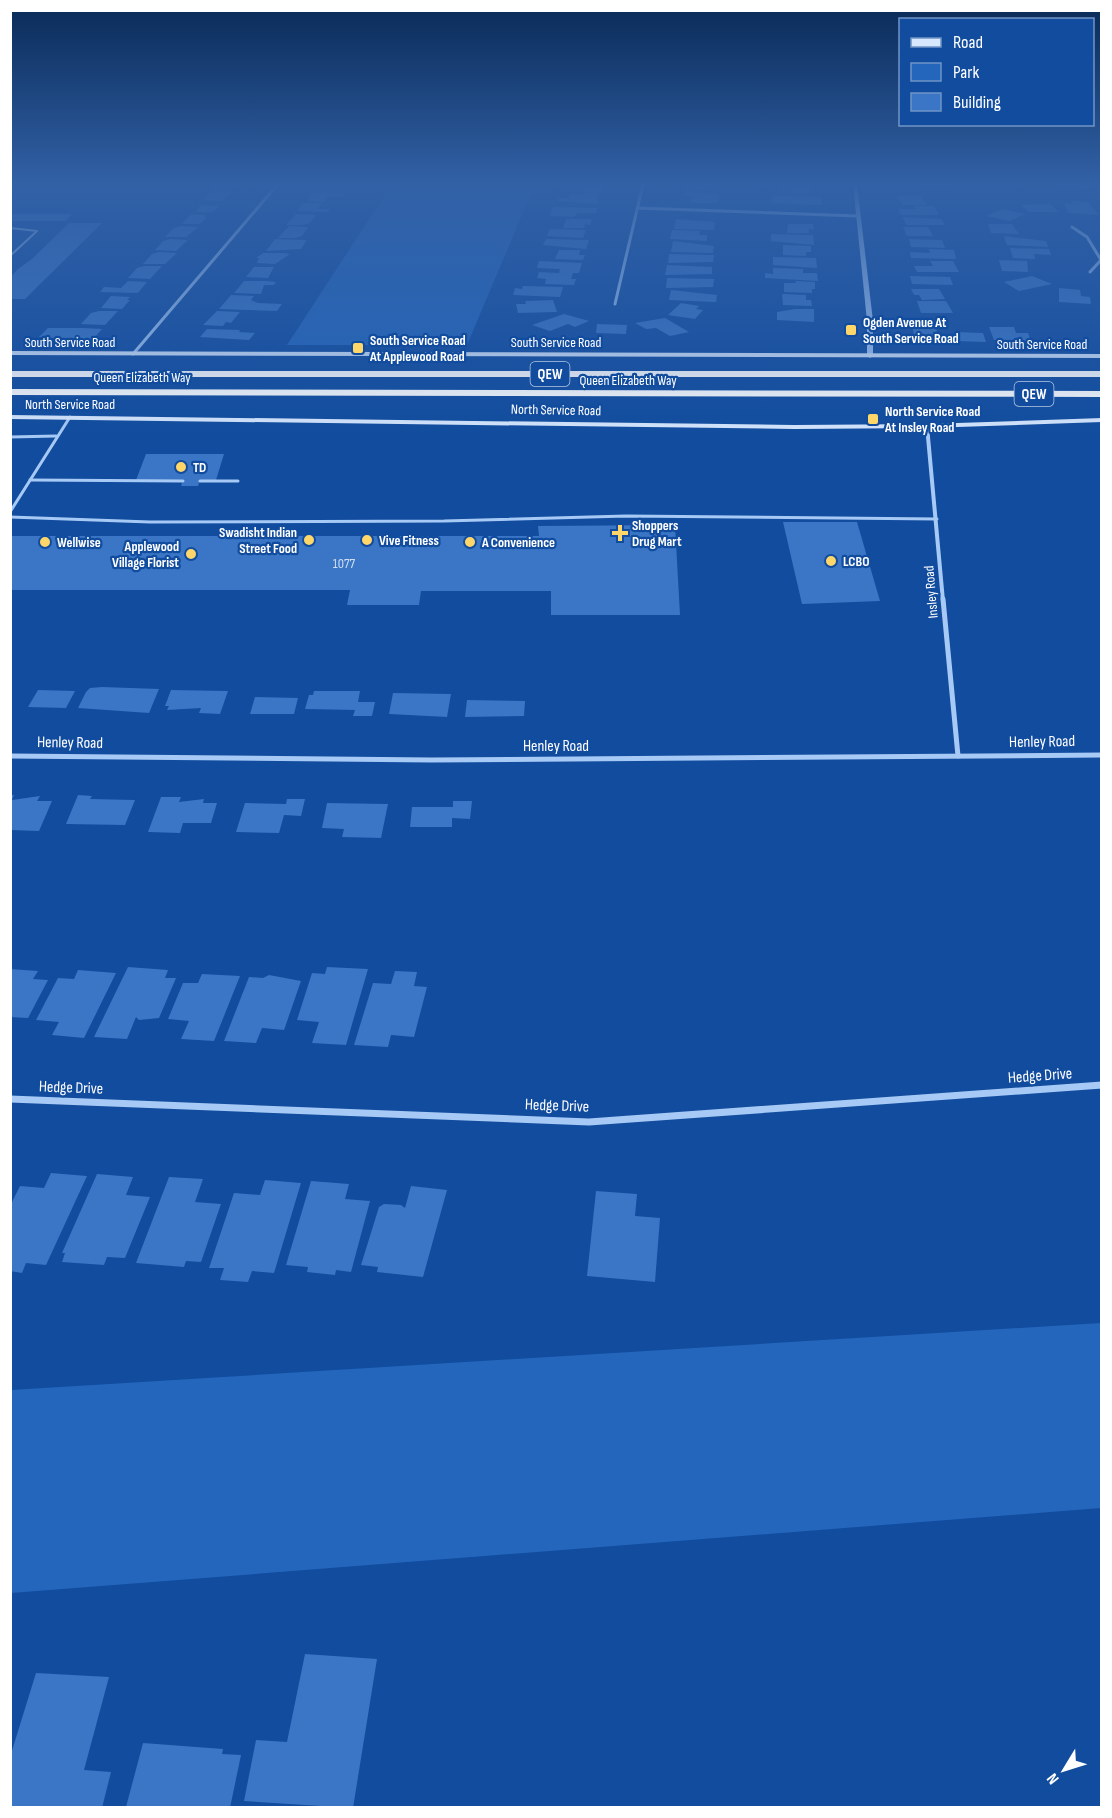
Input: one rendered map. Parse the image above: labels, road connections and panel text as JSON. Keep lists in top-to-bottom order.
{
  "streets": {
    "highway": ["QEW", "Queen Elizabeth Way"],
    "main road": ["South Service Road", "North Service Road"],
    "street": ["Insley Road", "Henley Road", "Hedge Drive"]
  },
  "crossings": [
    ["North Service Road", "Insley Road"],
    ["Insley Road", "Henley Road"]
  ],
  "places": {
    "transit": ["Ogden Avenue At South Service Road", "South Service Road At Applewood Road", "North Service Road At Insley Road"],
    "other": [
      "TD",
      "Swadisht Indian Street Food",
      "Vive Fitness",
      "Wellwise",
      "A Convenience",
      "Applewood Village Florist",
      "LCBO"
    ],
    "health": ["Shoppers Drug Mart"]
  },
  "house_numbers": ["1077"],
  "legend": ["Road", "Park", "Building"],
  "north": "bottom left"
}
